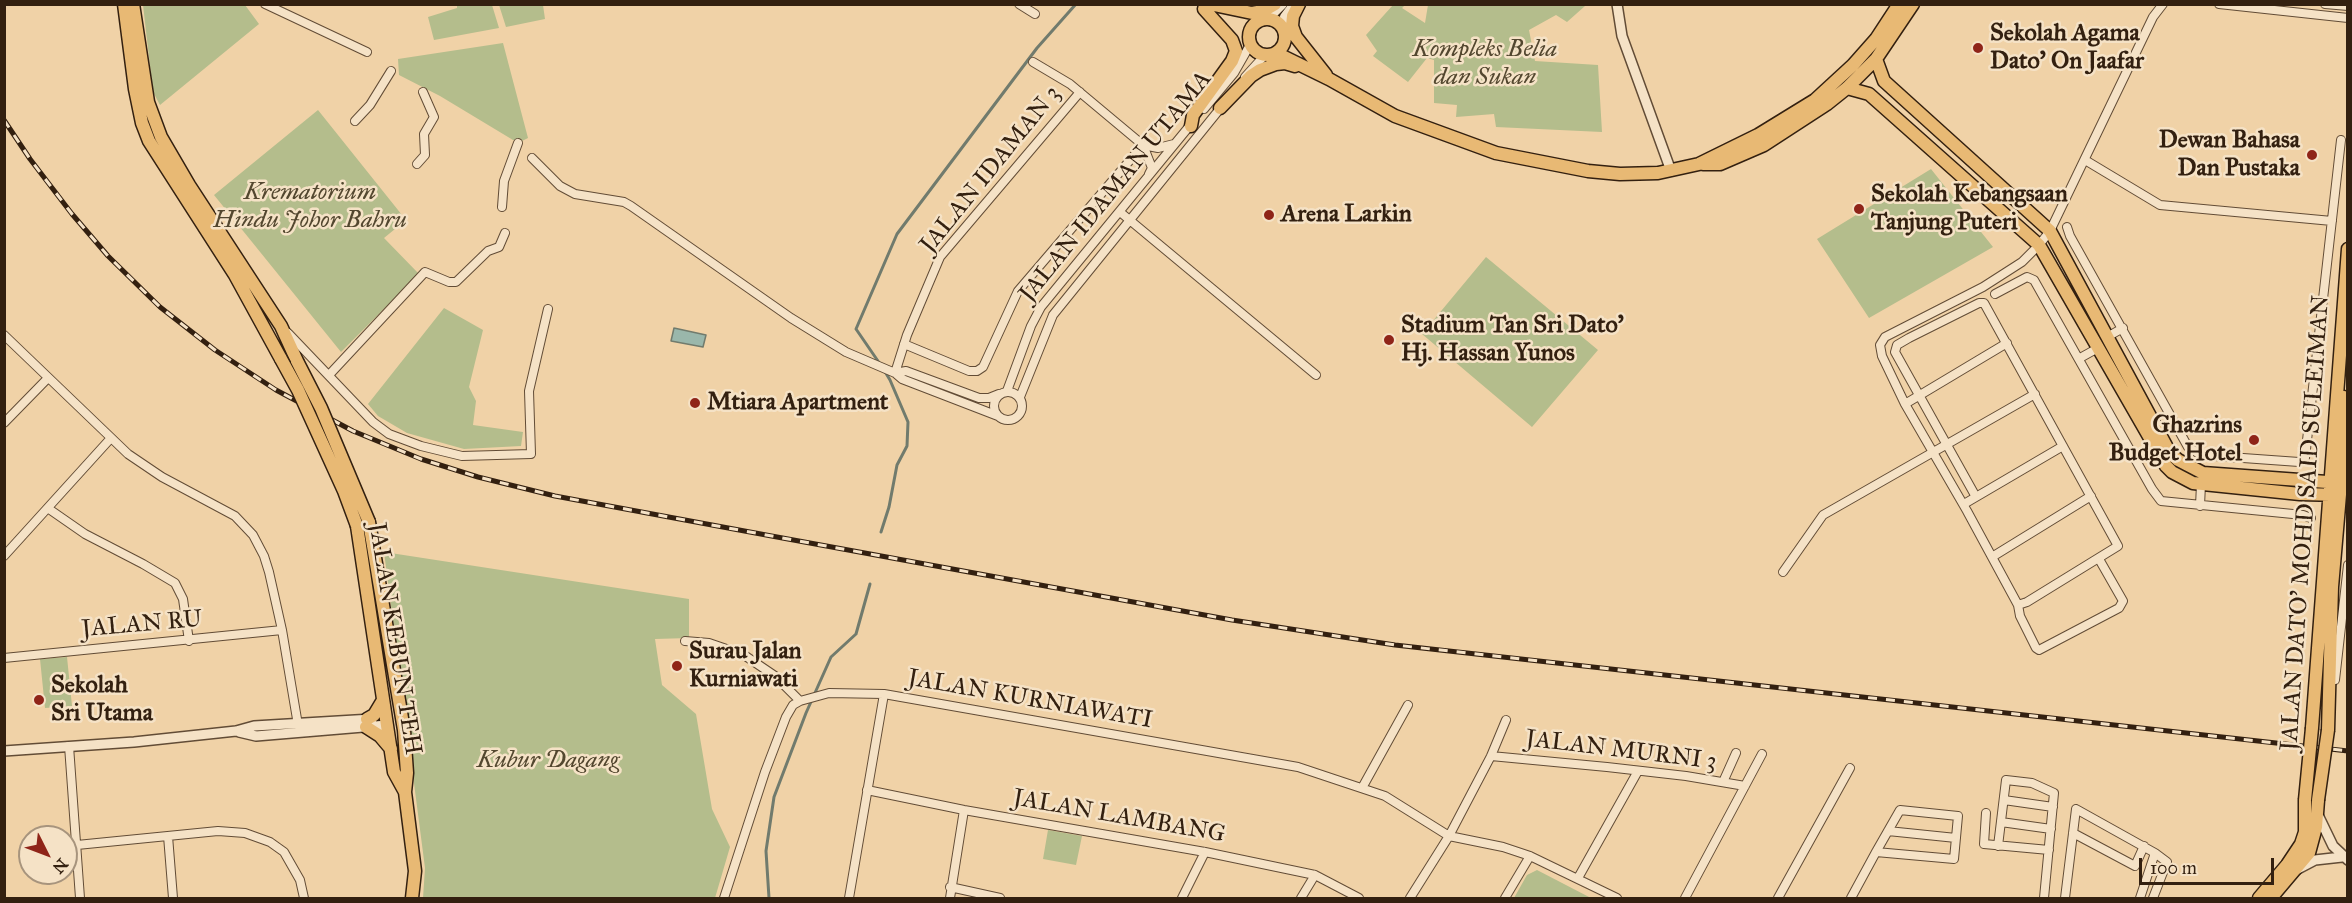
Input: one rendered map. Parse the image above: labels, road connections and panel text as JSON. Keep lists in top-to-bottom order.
{
  "streets": {
    "main road": ["JALAN DATO' MOHD SAID SULEIMAN", "JALAN KEBUN TEH"],
    "street": [
      "JALAN IDAMAN 3",
      "JALAN IDAMAN UTAMA",
      "JALAN RU",
      "JALAN KURNIAWATI",
      "JALAN MURNI 3",
      "JALAN LAMBANG"
    ]
  },
  "parks": ["Kompleks Belia dan Sukan", "Krematorium Hindu Johor Bahru", "Kubur Dagang"],
  "places": [
    "Sekolah Agama Dato' On Jaafar",
    "Dewan Bahasa Dan Pustaka",
    "Sekolah Kebangsaan Tanjung Puteri",
    "Arena Larkin",
    "Stadium Tan Sri Dato’ Hj. Hassan Yunos",
    "Mtiara Apartment",
    "Ghazrins Budget Hotel",
    "Surau Jalan Kurniawati",
    "Sekolah Sri Utama"
  ],
  "scale_bar": "100 m",
  "north": "bottom right"
}
